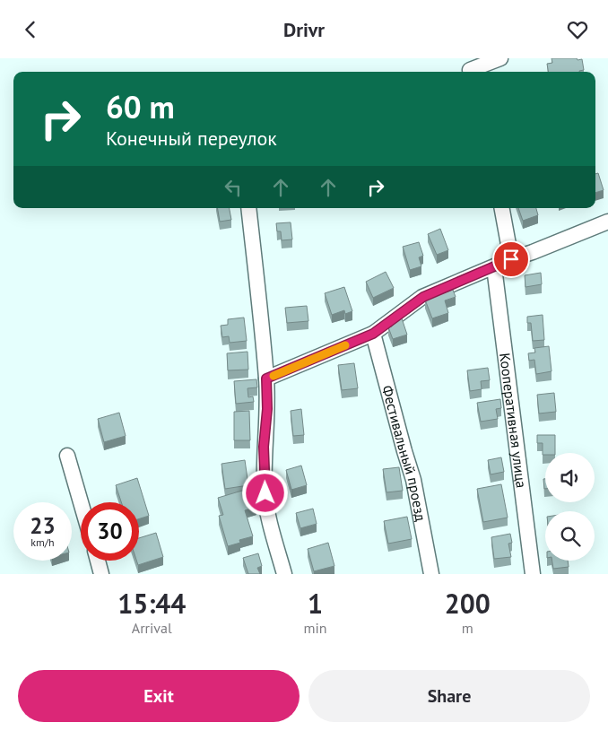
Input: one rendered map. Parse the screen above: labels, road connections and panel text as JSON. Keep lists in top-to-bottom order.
{
  "streets": {
    "street": ["Кооперативная улица", "Фестивальный проезд"]
  },
  "page": {
    "header": "Drivr",
    "turn": ["60 m", "Конечный переулок"],
    "speed": "23 km/h",
    "limit": "30",
    "eta": [
      "15:44",
      "Arrival",
      "1",
      "min",
      "200",
      "m"
    ],
    "buttons": ["Exit", "Share"]
  }
}
